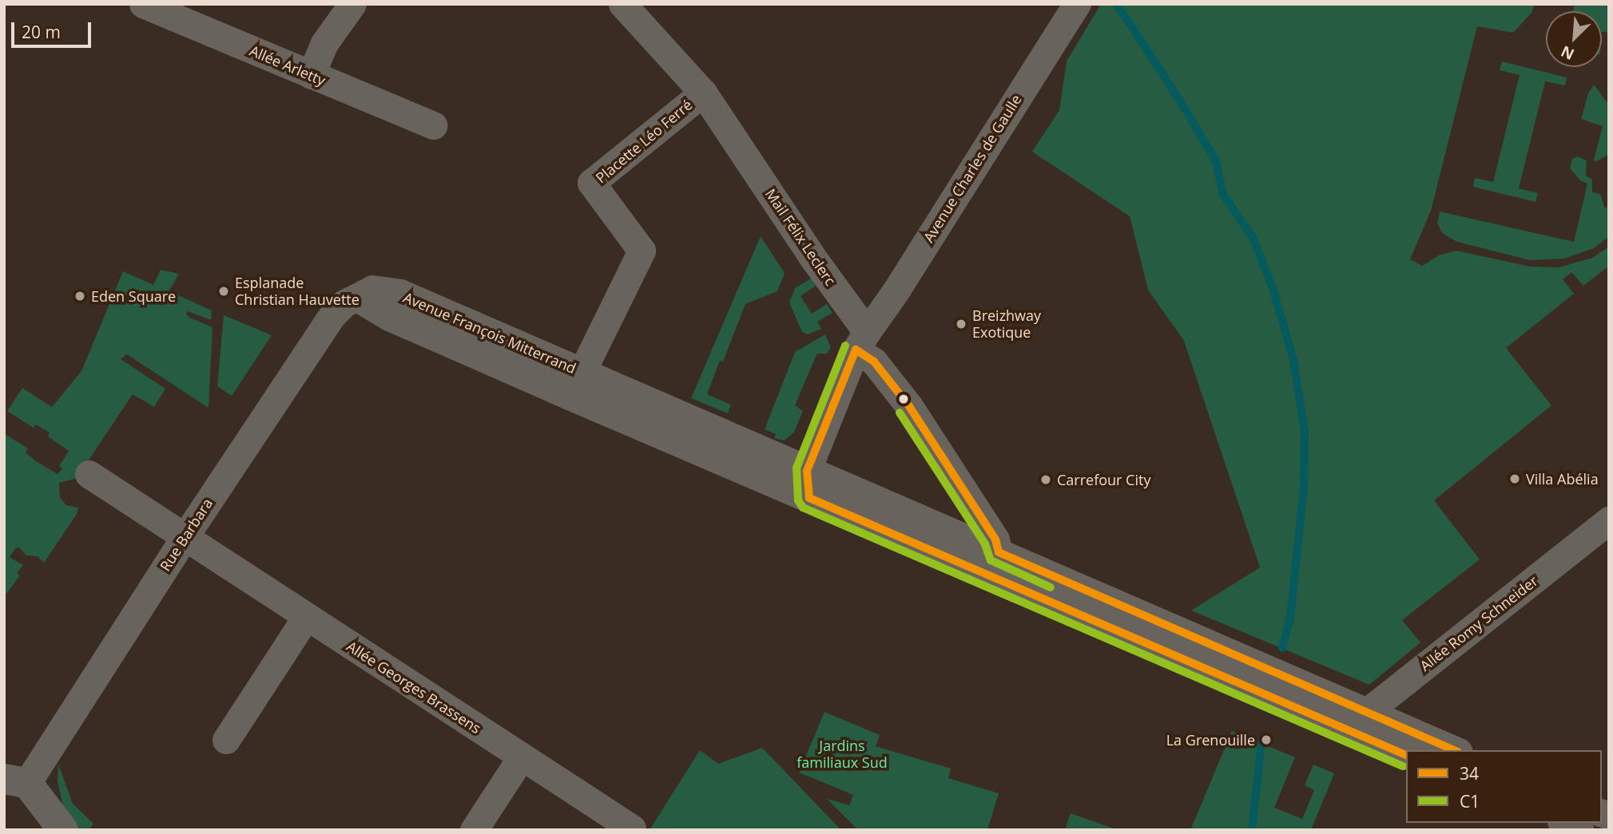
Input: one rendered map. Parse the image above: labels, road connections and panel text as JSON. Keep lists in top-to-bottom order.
{
  "streets": {
    "street": [
      "Allée Arletty",
      "Placette Léo Ferré",
      "Avenue Charles de Gaulle",
      "Mail Félix Leclerc",
      "Avenue François Mitterrand",
      "Rue Barbara",
      "Allée Romy Schneider",
      "Allée Georges Brassens"
    ]
  },
  "crossings": [
    ["Placette Léo Ferré", "Mail Félix Leclerc"],
    ["Placette Léo Ferré", "Avenue François Mitterrand"],
    ["Avenue Charles de Gaulle", "Mail Félix Leclerc"],
    ["Mail Félix Leclerc", "Avenue François Mitterrand"],
    ["Avenue François Mitterrand", "Rue Barbara"],
    ["Avenue François Mitterrand", "Allée Romy Schneider"],
    ["Rue Barbara", "Allée Georges Brassens"]
  ],
  "parks": ["Jardins familiaux Sud"],
  "places": [
    "Esplanade Christian Hauvette",
    "Eden Square",
    "Breizhway Exotique",
    "Villa Abélia",
    "Carrefour City",
    "La Grenouille"
  ],
  "lines": ["transit line C1", "transit line 34"],
  "legend": ["34", "C1"],
  "scale_bar": "20 m",
  "north": "bottom left"
}
